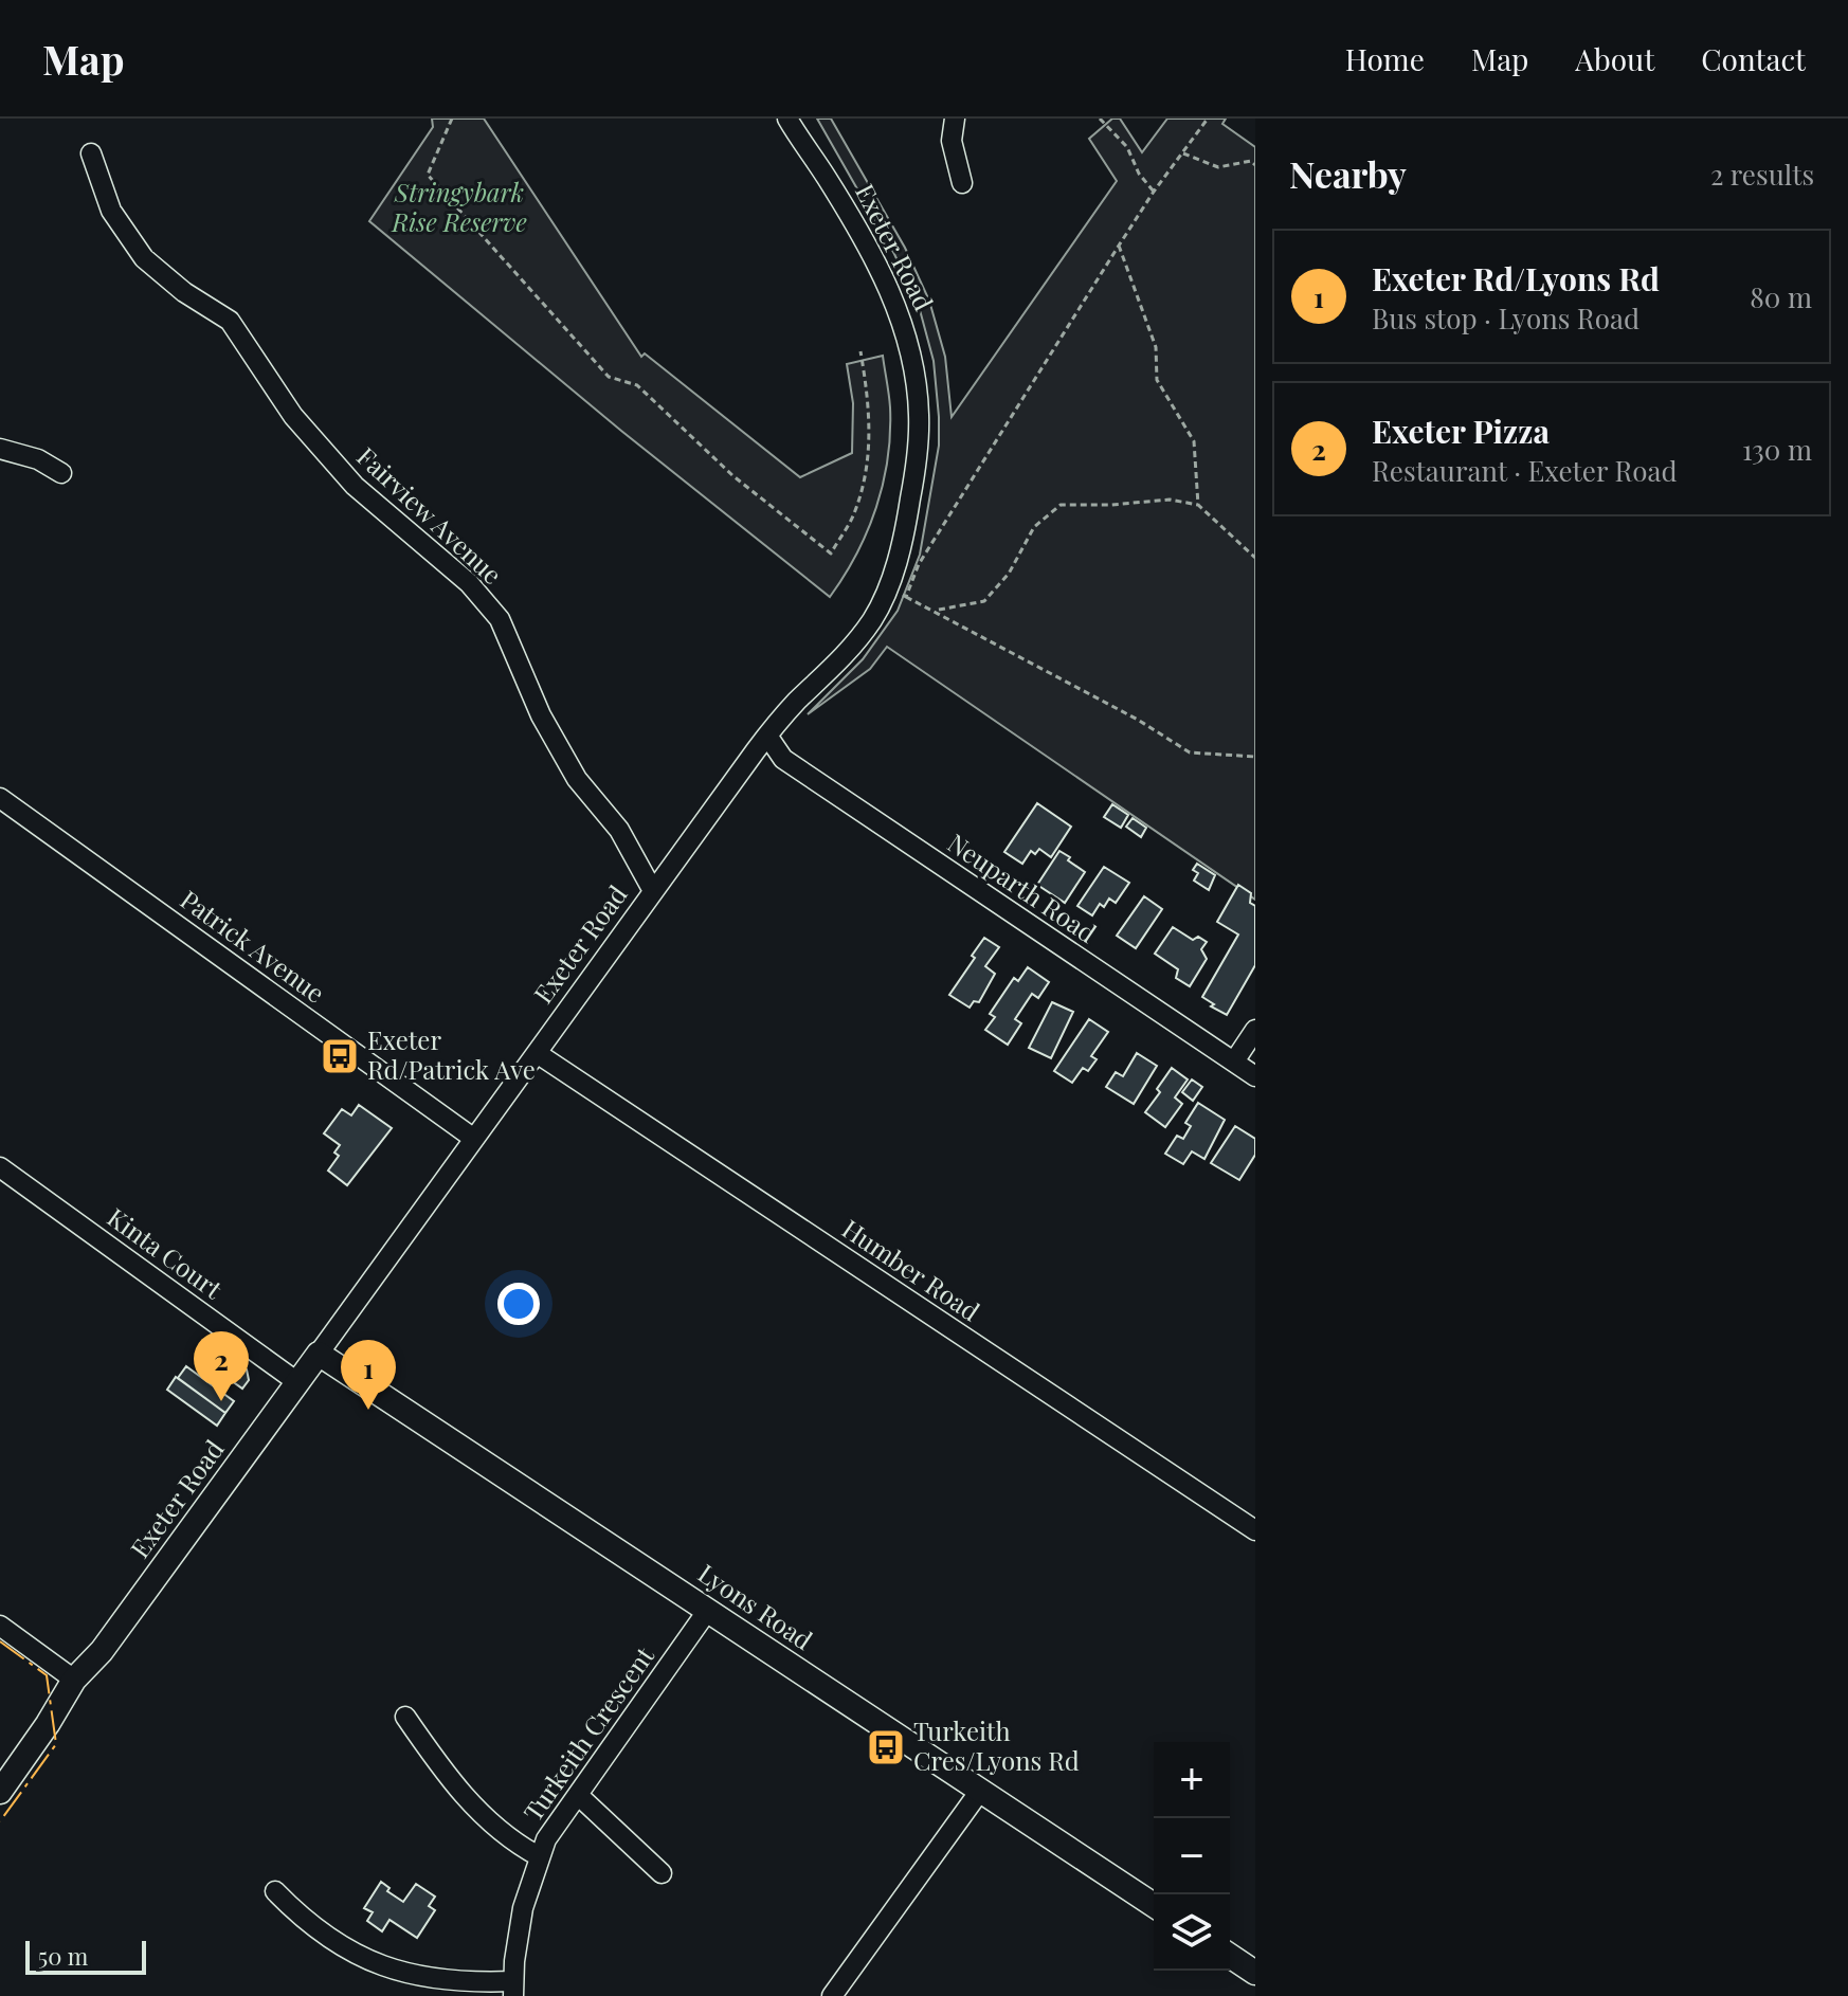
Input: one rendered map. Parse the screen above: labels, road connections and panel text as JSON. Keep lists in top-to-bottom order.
{
  "streets": {
    "main road": ["Exeter Road", "Lyons Road"],
    "street": [
      "Fairview Avenue",
      "Neuparth Road",
      "Patrick Avenue",
      "Kinta Court",
      "Humber Road",
      "Turkeith Crescent"
    ]
  },
  "crossings": [
    ["Exeter Road", "Fairview Avenue"],
    ["Exeter Road", "Neuparth Road"],
    ["Exeter Road", "Patrick Avenue"],
    ["Exeter Road", "Kinta Court"],
    ["Exeter Road", "Humber Road"],
    ["Exeter Road", "Lyons Road"],
    ["Lyons Road", "Turkeith Crescent"]
  ],
  "parks": ["Stringybark Rise Reserve"],
  "places": {
    "bus stop": ["Exeter Rd/Patrick Ave", "Turkeith Cres/Lyons Rd"]
  },
  "scale_bar": "50 m",
  "page": {
    "header": "Map",
    "nav": [
      "Home",
      "Map",
      "About",
      "Contact"
    ],
    "heading": ["Nearby", "2 results"],
    "list": [
      {
        "mark": "1",
        "name": "Exeter Rd/Lyons Rd",
        "note": "Bus stop · Lyons Road",
        "value": "80 m"
      },
      {
        "mark": "2",
        "name": "Exeter Pizza",
        "note": "Restaurant · Exeter Road",
        "value": "130 m"
      }
    ],
    "pins": ["2", "1"],
    "map_buttons": ["+", "−"],
    "scale": "50 m"
  }
}
